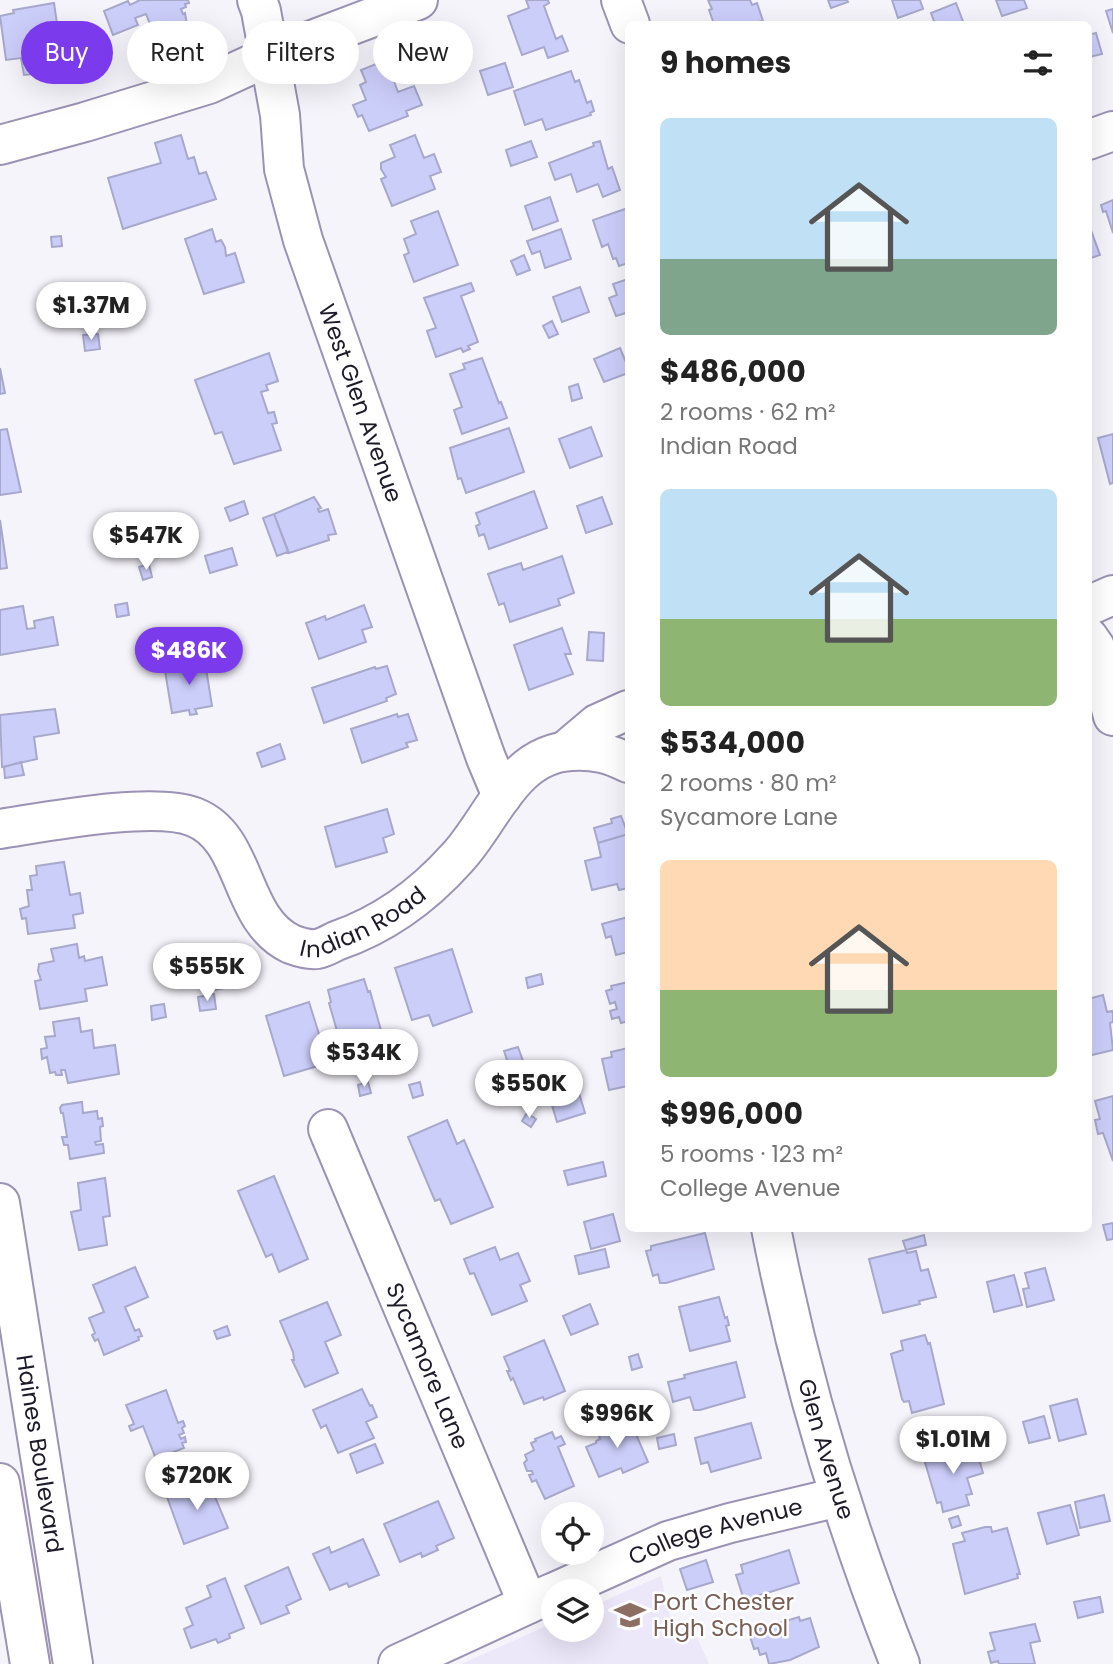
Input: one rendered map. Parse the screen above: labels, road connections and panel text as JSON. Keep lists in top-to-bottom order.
{
  "streets": {
    "street": [
      "West Glen Avenue",
      "Indian Road",
      "Sycamore Lane",
      "Glen Avenue",
      "Haines Boulevard",
      "College Avenue"
    ]
  },
  "crossings": [
    ["West Glen Avenue", "Indian Road"],
    ["Glen Avenue", "College Avenue"]
  ],
  "places": {
    "school or university": ["Port Chester High School"]
  },
  "page": {
    "chip": [
      "Buy",
      "Rent",
      "Filters",
      "New"
    ],
    "heading": "9 homes",
    "list": [
      {
        "name": "$486,000",
        "note": "2 rooms · 62 m² · Indian Road"
      },
      {
        "name": "$534,000",
        "note": "2 rooms · 80 m² · Sycamore Lane"
      },
      {
        "name": "$996,000",
        "note": "5 rooms · 123 m² · College Avenue"
      }
    ],
    "price": [
      "$1.37M",
      "$547K",
      "$486K",
      "$555K",
      "$534K",
      "$550K",
      "$996K",
      "$1.01M",
      "$720K"
    ]
  }
}
